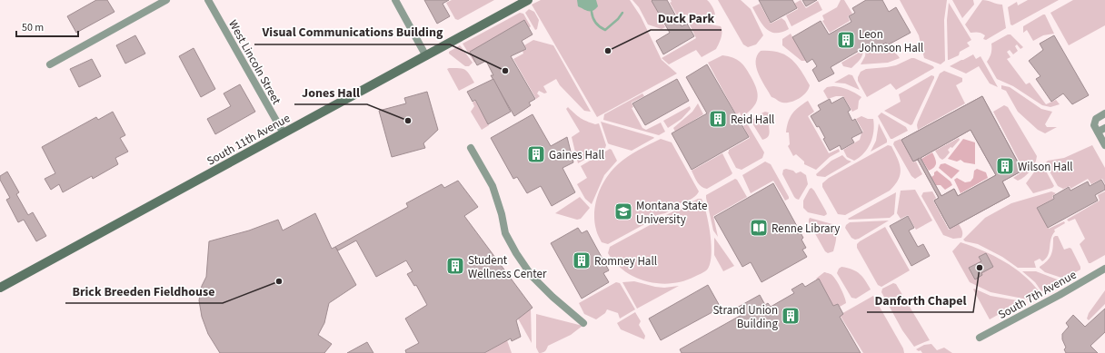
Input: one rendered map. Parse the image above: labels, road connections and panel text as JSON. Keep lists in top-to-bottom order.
{
  "streets": {
    "street": ["West Lincoln Street", "South 11th Avenue", "South 7th Avenue"]
  },
  "crossings": [
    ["West Lincoln Street", "South 11th Avenue"]
  ],
  "places": {
    "building": [
      "Leon Johnson Hall",
      "Reid Hall",
      "Gaines Hall",
      "Wilson Hall",
      "Romney Hall",
      "Student Wellness Center",
      "Strand Union Building"
    ],
    "other": [
      "Duck Park",
      "Visual Communications Building",
      "Jones Hall",
      "Danforth Chapel",
      "Brick Breeden Fieldhouse"
    ],
    "school or university": ["Montana State University"],
    "library": ["Renne Library"]
  },
  "scale_bar": "50 m"
}
